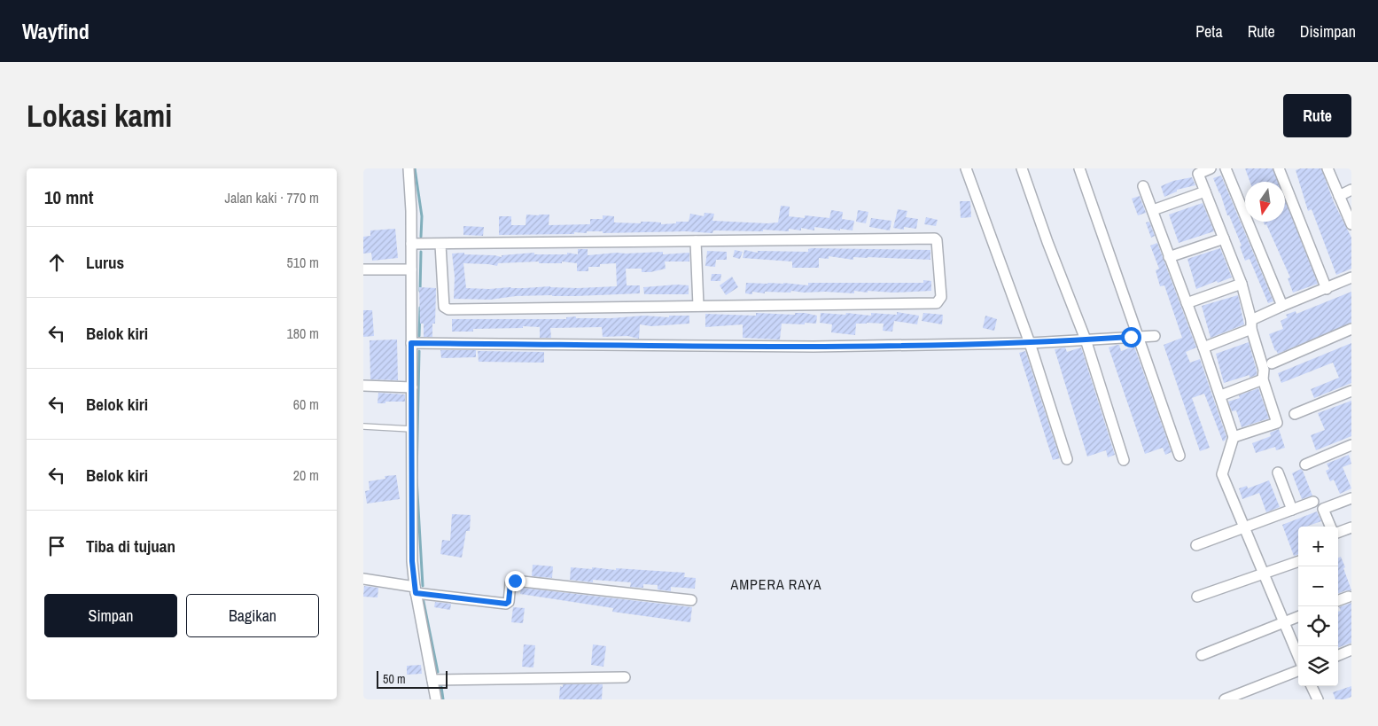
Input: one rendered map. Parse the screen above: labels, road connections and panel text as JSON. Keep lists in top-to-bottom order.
{
  "districts": ["AMPERA RAYA"],
  "scale_bar": "50 m",
  "north": "bottom",
  "page": {
    "header": "Wayfind",
    "nav": ["Peta", "Rute", "Disimpan"],
    "buttons": [
      "Rute",
      ["Simpan", "Bagikan"]
    ],
    "title": "Lokasi kami",
    "heading": ["10 mnt", "Jalan kaki · 770 m"],
    "list": [
      ["Lurus", "510 m"],
      ["Belok kiri", "180 m"],
      ["Belok kiri", "60 m"],
      ["Belok kiri", "20 m"],
      "Tiba di tujuan"
    ],
    "map_buttons": ["+", "−"],
    "scale": "50 m"
  }
}
